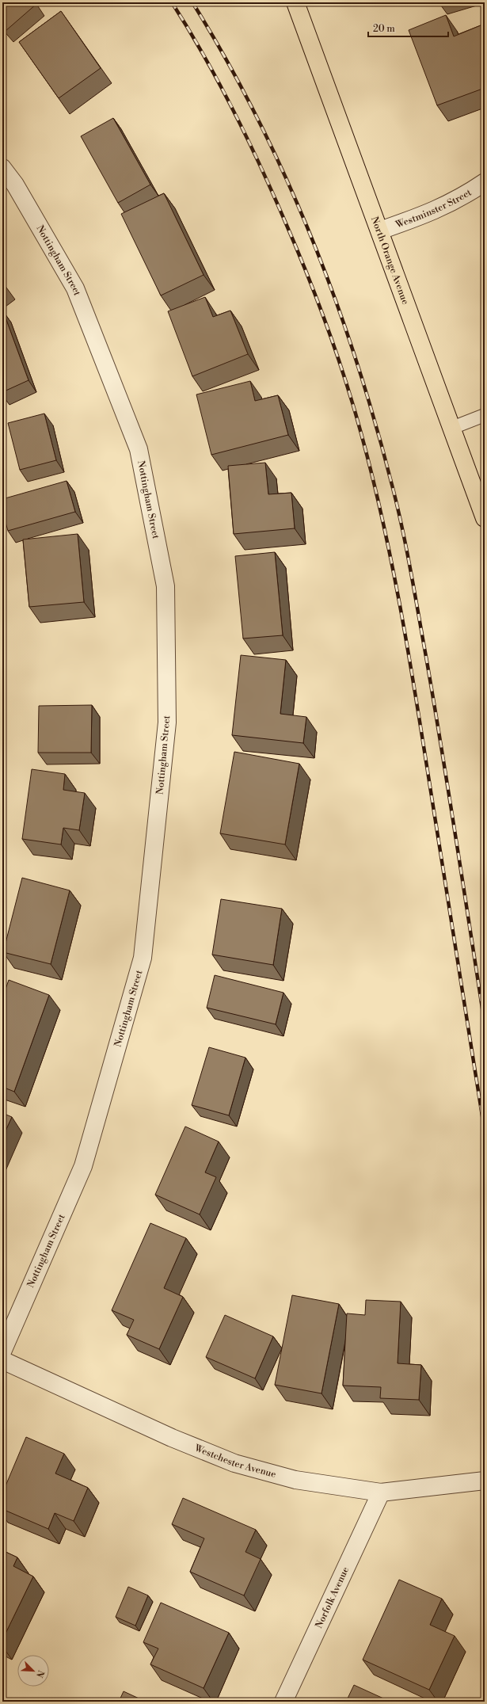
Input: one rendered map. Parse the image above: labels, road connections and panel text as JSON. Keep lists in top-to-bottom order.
{
  "streets": {
    "main road": ["North Orange Avenue"],
    "street": [
      "Westminster Street",
      "Nottingham Street",
      "Westchester Avenue",
      "Norfolk Avenue"
    ]
  },
  "crossings": [
    ["Westminster Street", "North Orange Avenue"],
    ["Westchester Avenue", "Norfolk Avenue"]
  ],
  "scale_bar": "20 m",
  "north": "bottom right"
}
